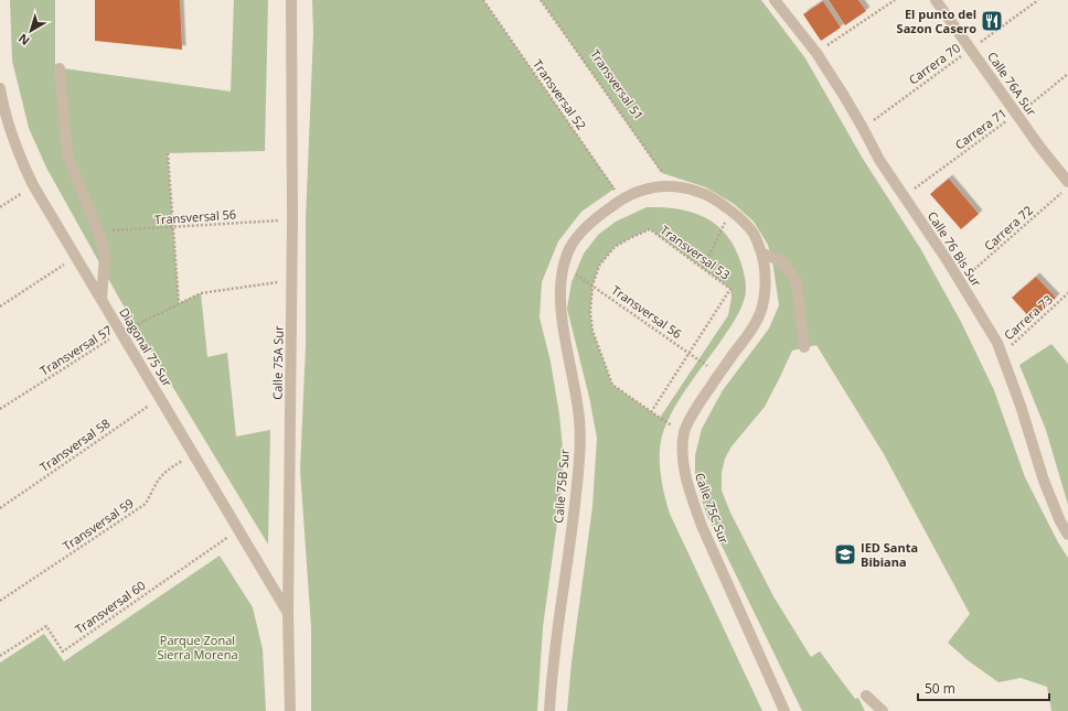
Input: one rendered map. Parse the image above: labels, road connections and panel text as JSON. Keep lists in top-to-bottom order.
{
  "streets": {
    "street": [
      "Calle 76A Sur",
      "Calle 76 Bis Sur",
      "Diagonal 75 Sur",
      "Calle 75A Sur",
      "Calle 75B Sur",
      "Calle 75C Sur"
    ],
    "path": [
      "Carrera 70",
      "Transversal 51",
      "Transversal 52",
      "Carrera 71",
      "Transversal 56",
      "Carrera 72",
      "Transversal 53",
      "Carrera 73",
      "Transversal 57",
      "Transversal 58",
      "Transversal 59",
      "Transversal 60"
    ]
  },
  "crossings": [
    ["Carrera 70", "Calle 76A Sur"],
    ["Carrera 70", "Calle 76 Bis Sur"],
    ["Calle 76A Sur", "Carrera 71"],
    ["Carrera 71", "Calle 76 Bis Sur"],
    ["Transversal 56", "Transversal 53"],
    ["Transversal 56", "Calle 75A Sur"],
    ["Transversal 56", "Calle 75B Sur"],
    ["Transversal 56", "Calle 75C Sur"],
    ["Carrera 72", "Calle 76 Bis Sur"],
    ["Calle 76 Bis Sur", "Carrera 73"],
    ["Diagonal 75 Sur", "Transversal 57"],
    ["Diagonal 75 Sur", "Calle 75A Sur"],
    ["Diagonal 75 Sur", "Transversal 58"],
    ["Diagonal 75 Sur", "Transversal 59"],
    ["Diagonal 75 Sur", "Transversal 60"],
    ["Transversal 57", "Calle 75A Sur"]
  ],
  "parks": ["Parque Zonal Sierra Morena"],
  "places": {
    "restaurant": ["El punto del Sazon Casero"],
    "school or university": ["IED Santa Bibiana"]
  },
  "scale_bar": "50 m",
  "north": "bottom left"
}
